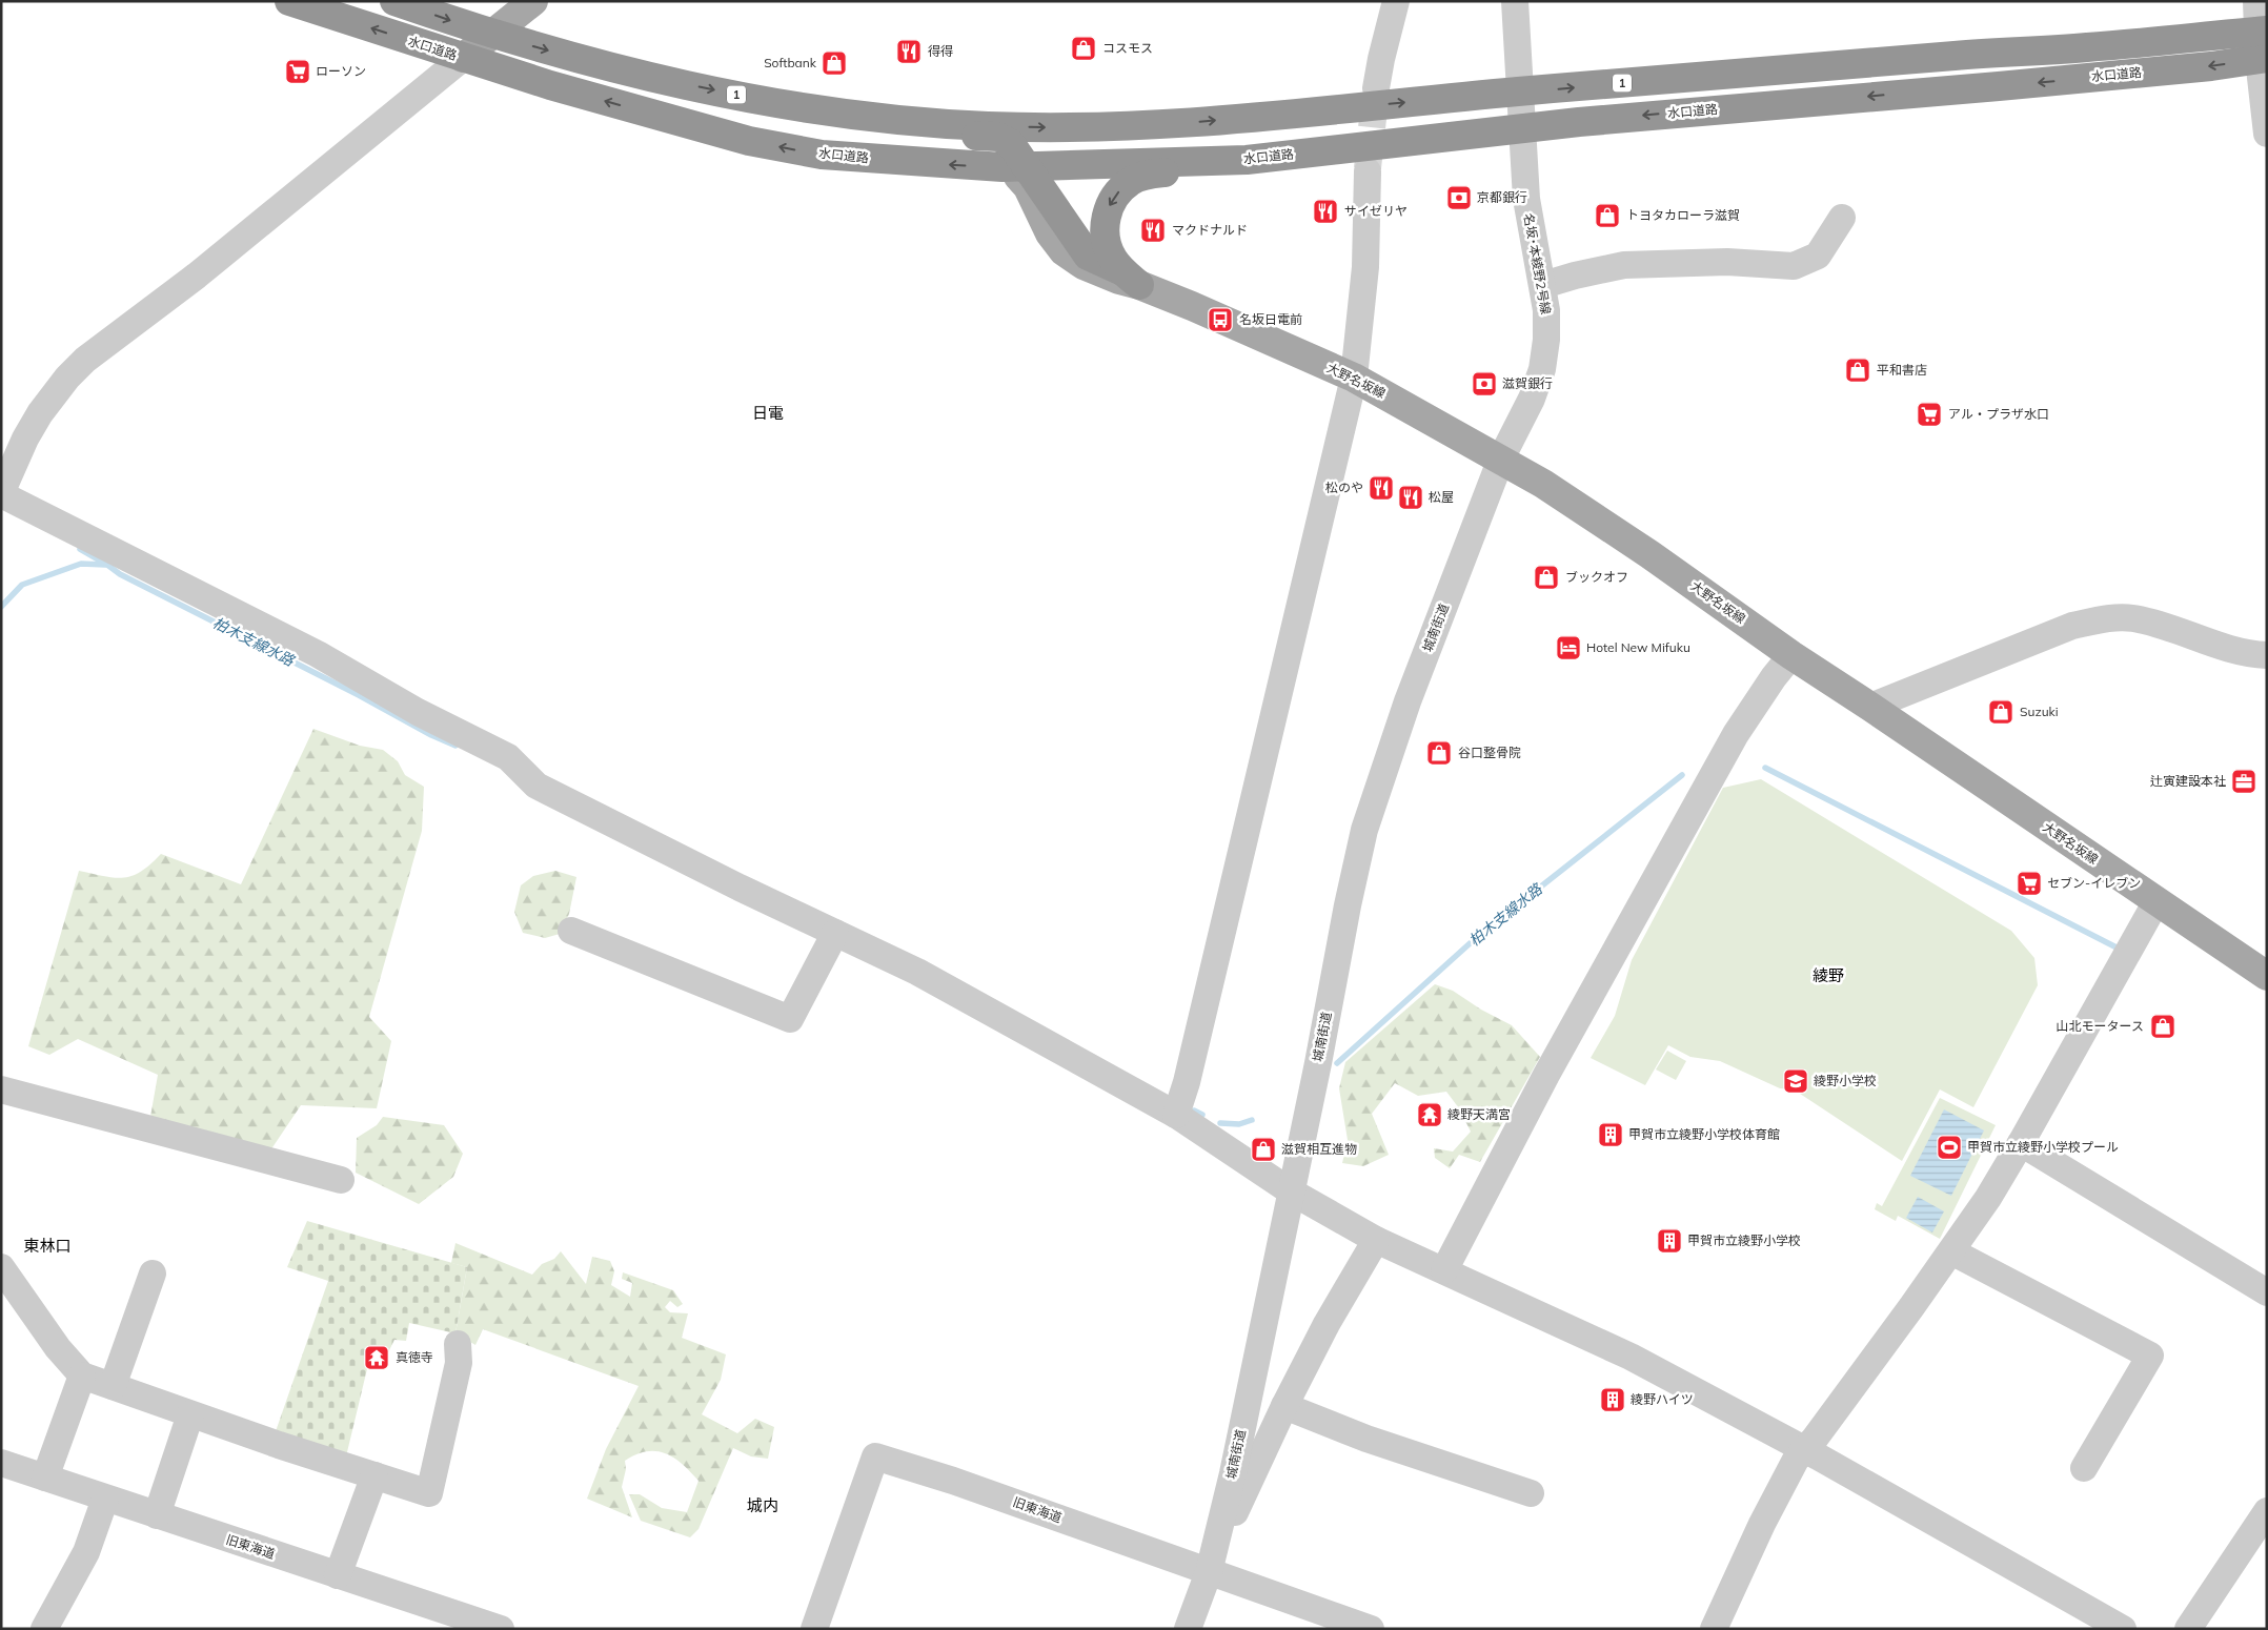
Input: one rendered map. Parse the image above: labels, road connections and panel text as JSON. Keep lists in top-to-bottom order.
{
  "streets": {
    "highway": ["水口道路", "1"],
    "main road": ["大野名坂線"],
    "street": ["名坂･本綾野2号線", "城南街道", "旧東海道"]
  },
  "crossings": [
    ["水口道路", "1"],
    ["水口道路", "名坂･本綾野2号線"],
    ["1", "名坂･本綾野2号線"],
    ["名坂･本綾野2号線", "大野名坂線"],
    ["名坂･本綾野2号線", "城南街道"],
    ["大野名坂線", "城南街道"],
    ["城南街道", "旧東海道"]
  ],
  "districts": [
    "日電",
    "綾野",
    "東林口",
    "城内"
  ],
  "water": ["柏木支線水路"],
  "places": {
    "shop": [
      "コスモス",
      "Softbank",
      "トヨタカローラ滋賀",
      "平和書店",
      "ブックオフ",
      "Suzuki",
      "谷口整骨院",
      "山北モータース",
      "滋賀相互進物"
    ],
    "restaurant": [
      "得得",
      "サイゼリヤ",
      "マクドナルド",
      "松のや",
      "松屋"
    ],
    "supermarket": ["ローソン", "アル・プラザ水口", "セブン-イレブン"],
    "bank": ["京都銀行", "滋賀銀行"],
    "bus stop": ["名坂日電前"],
    "hotel": ["Hotel New Mifuku"],
    "office": ["辻寅建設本社"],
    "school or university": ["綾野小学校"],
    "temple": ["綾野天満宮", "真徳寺"],
    "building": ["甲賀市立綾野小学校体育館", "甲賀市立綾野小学校", "綾野ハイツ"],
    "sports": ["甲賀市立綾野小学校プール"]
  }
}
